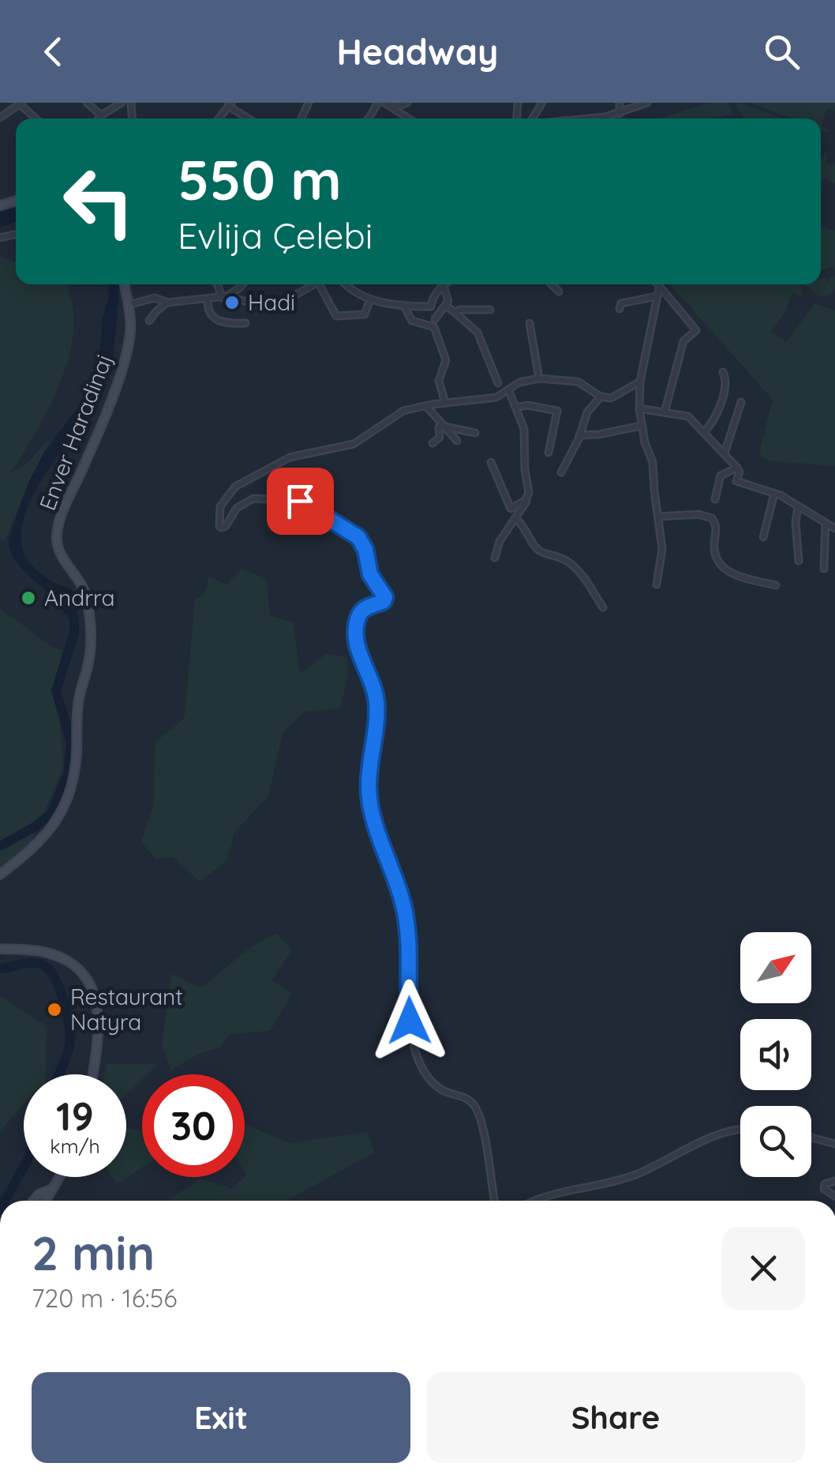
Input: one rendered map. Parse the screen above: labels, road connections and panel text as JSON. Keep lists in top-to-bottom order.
{
  "streets": {
    "main road": ["Enver Haradinaj"]
  },
  "places": ["Hadi", "Andrra", "Restaurant Natyra"],
  "north": "top right",
  "page": {
    "header": "Headway",
    "turn": ["550 m", "Evlija Çelebi"],
    "speed": "19 km/h",
    "limit": "30",
    "heading": ["2 min", "720 m · 16:56"],
    "buttons": ["Exit", "Share"]
  }
}
